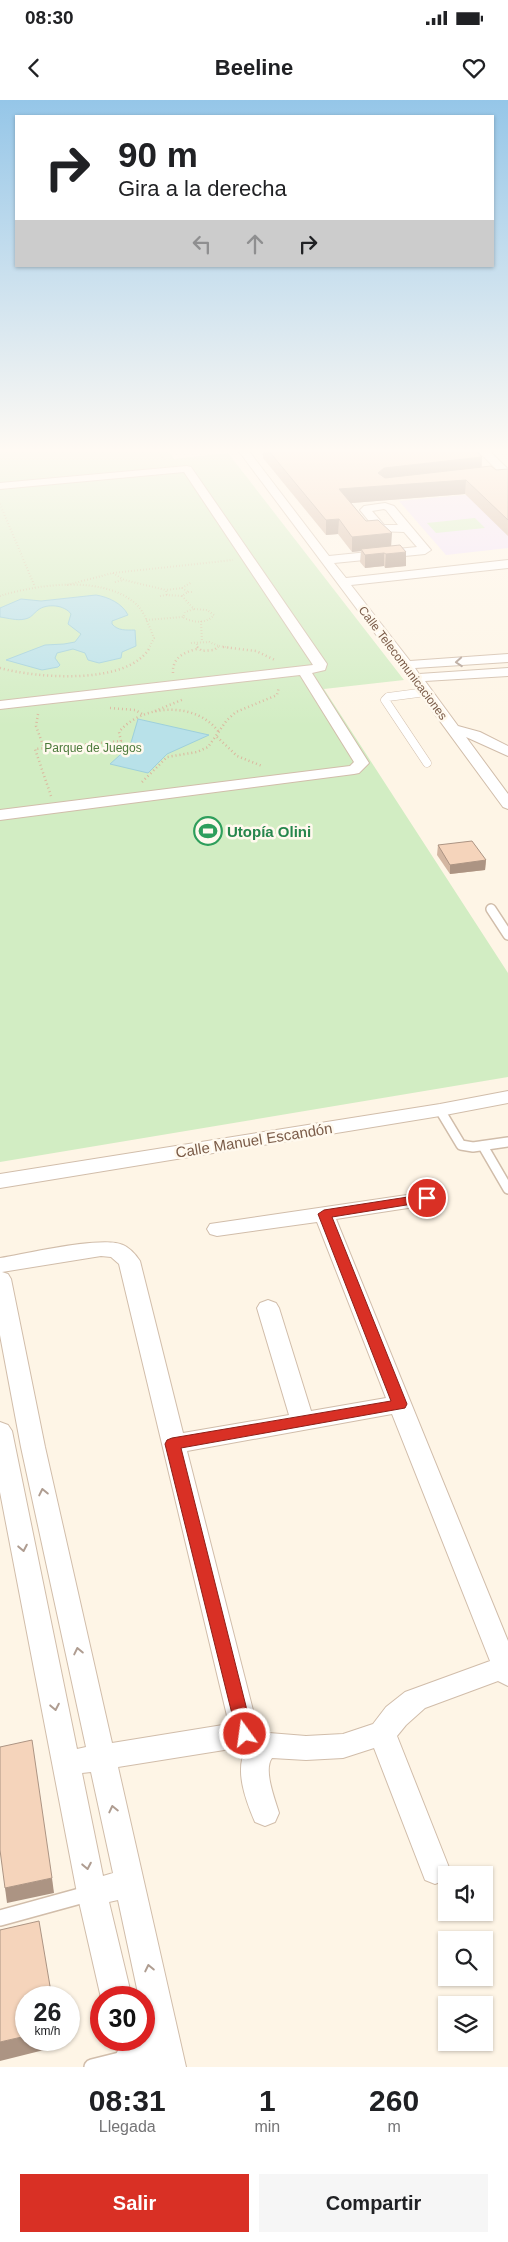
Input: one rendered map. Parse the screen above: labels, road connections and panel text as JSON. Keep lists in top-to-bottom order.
{
  "streets": {
    "street": ["Calle Telecomunicaciones", "Calle Manuel Escandón"]
  },
  "parks": ["Parque de Juegos"],
  "places": {
    "sports": ["Utopía Olini"]
  },
  "page": {
    "status": "08:30",
    "header": "Beeline",
    "turn": ["90 m", "Gira a la derecha"],
    "speed": "26 km/h",
    "limit": "30",
    "eta": [
      "08:31",
      "Llegada",
      "1",
      "min",
      "260",
      "m"
    ],
    "buttons": ["Salir", "Compartir"]
  }
}
